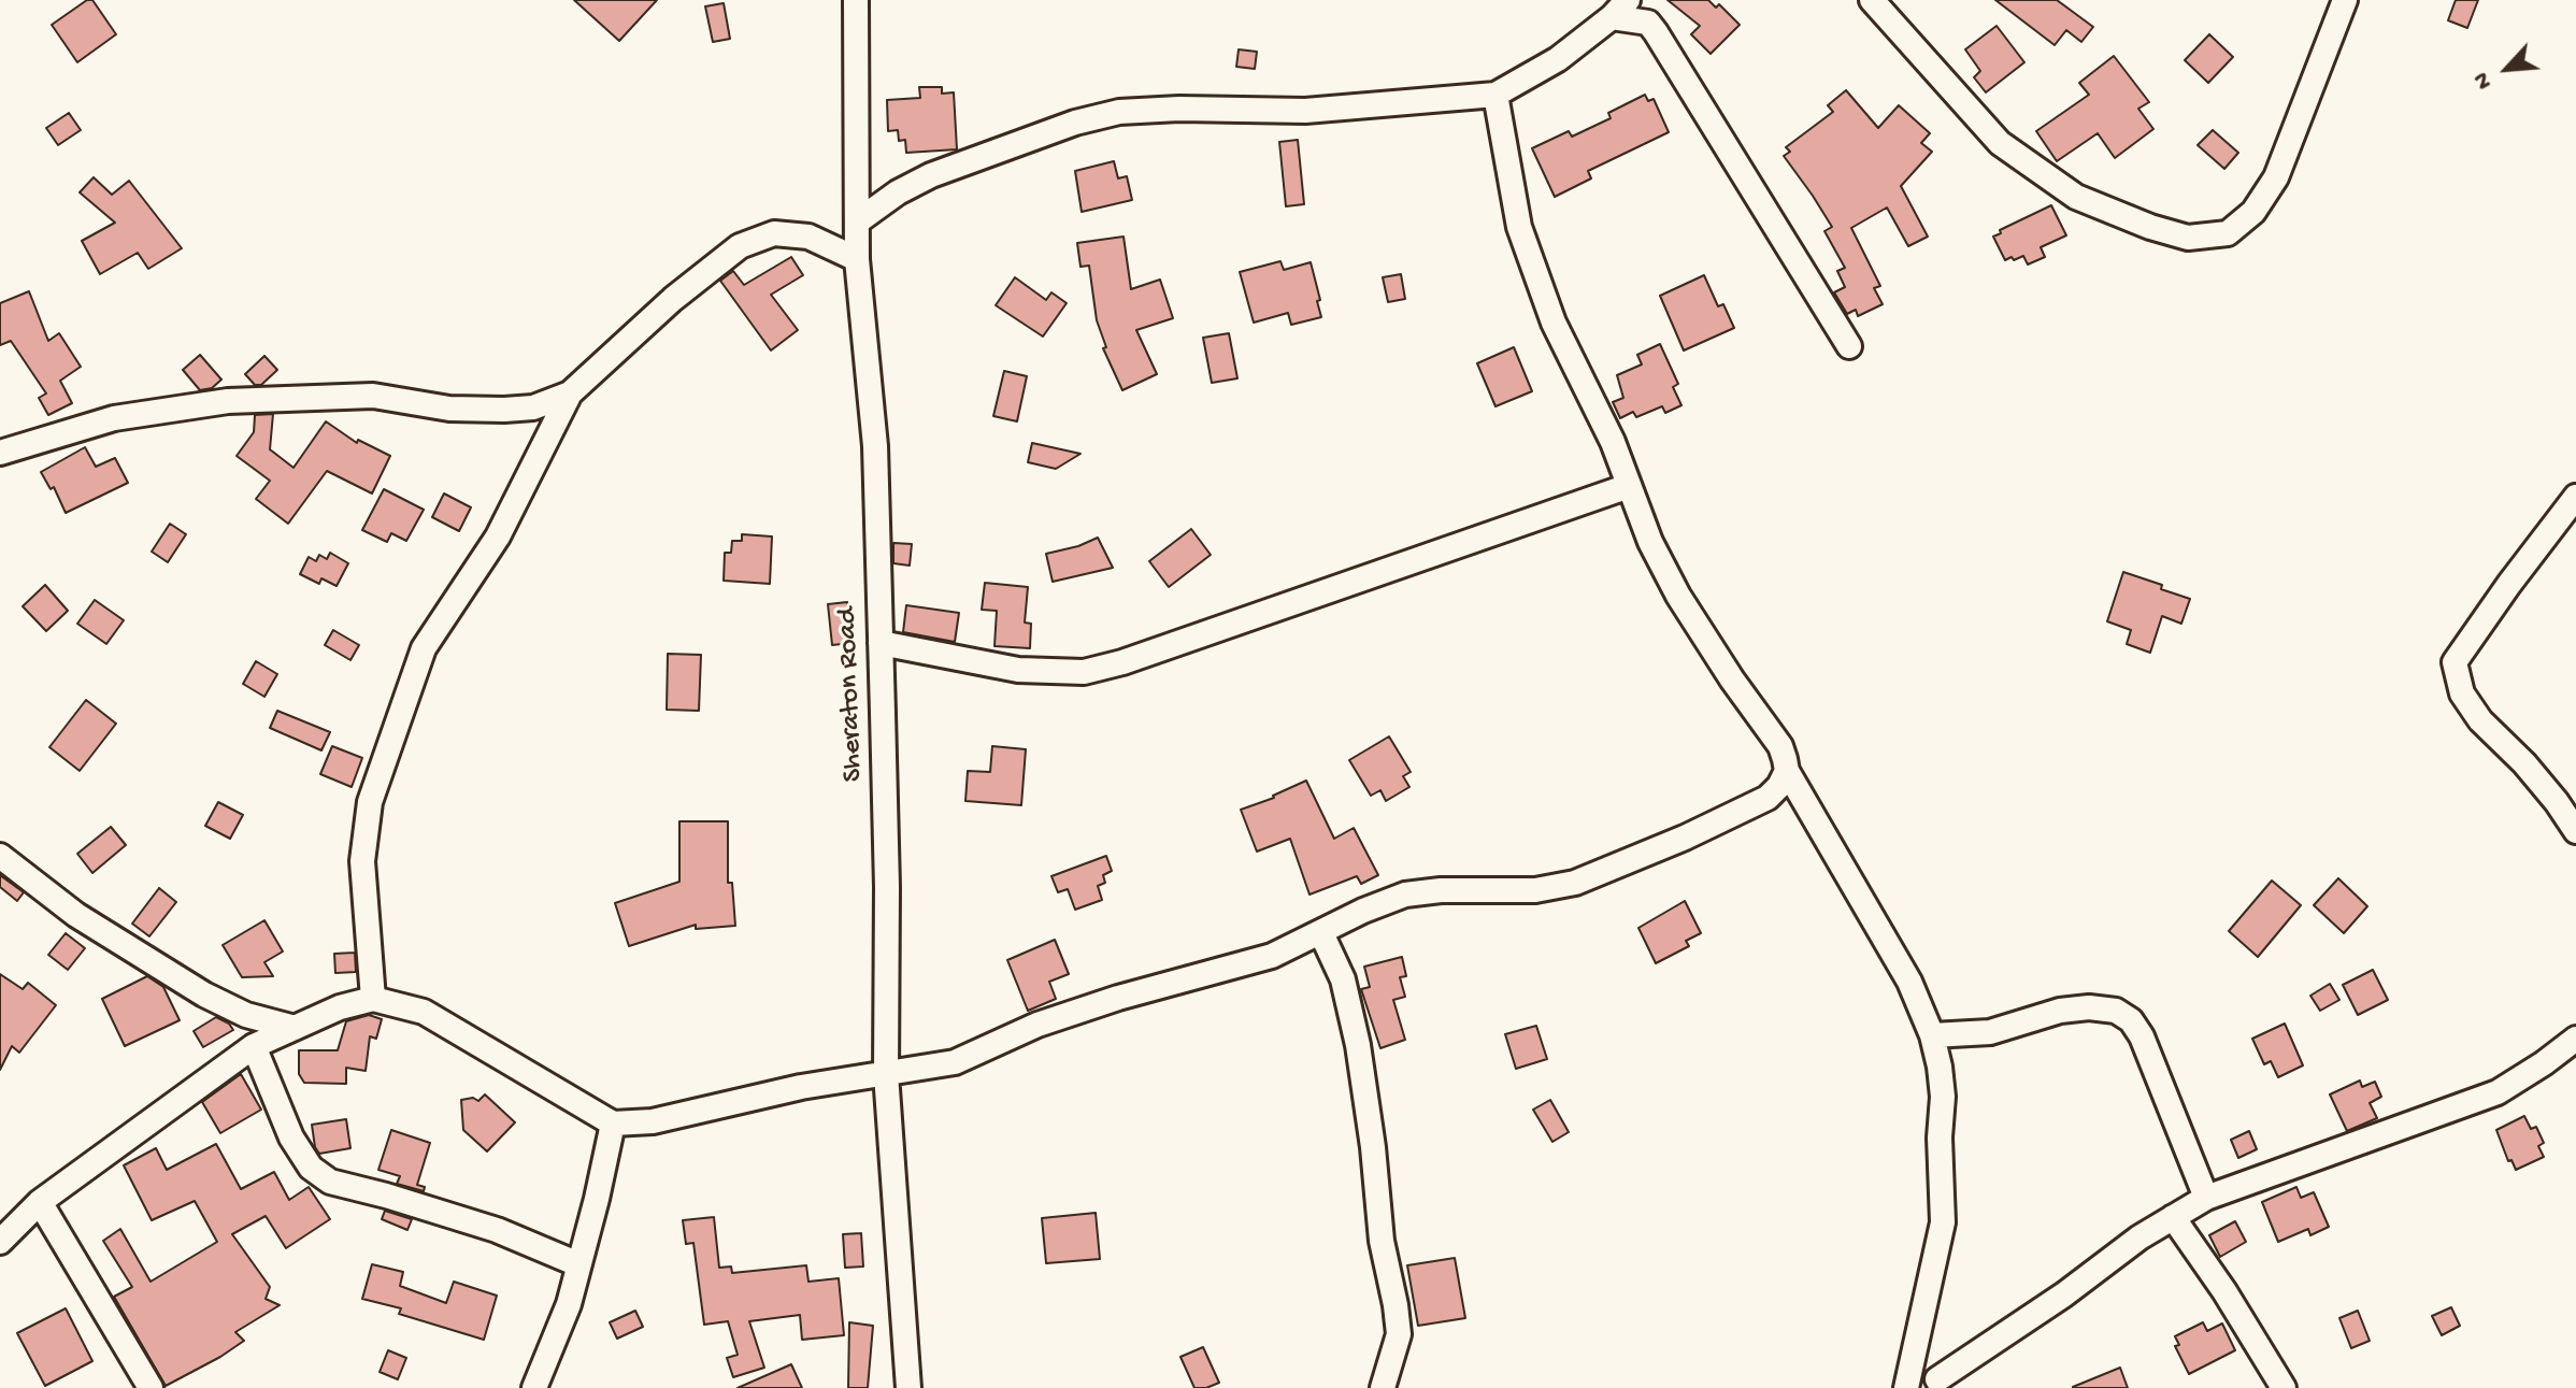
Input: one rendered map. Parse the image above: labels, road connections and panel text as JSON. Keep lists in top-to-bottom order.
{
  "streets": {
    "street": ["Sheraton Road"]
  },
  "north": "bottom left"
}
